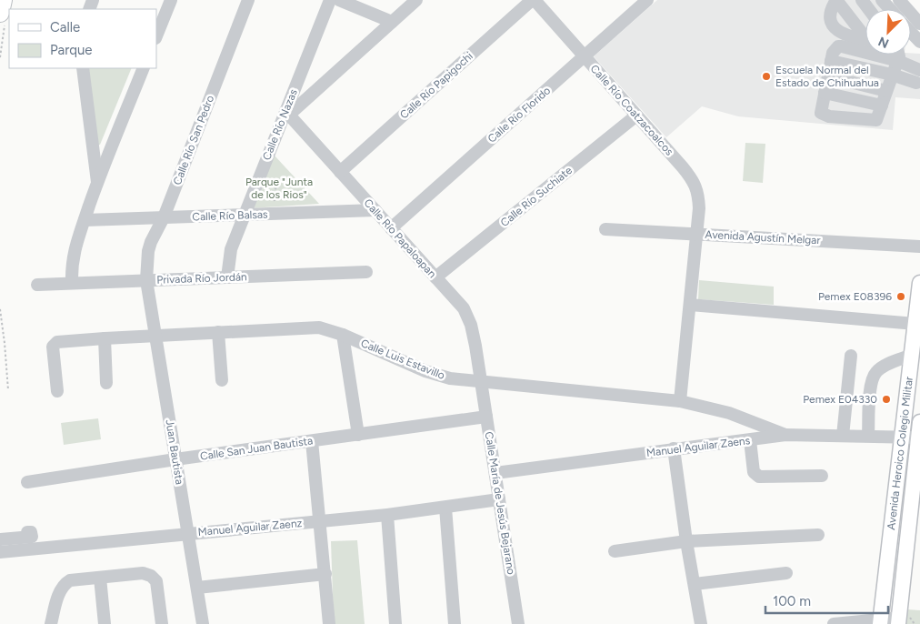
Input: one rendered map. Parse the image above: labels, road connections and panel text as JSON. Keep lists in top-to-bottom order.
{
  "streets": {
    "main road": ["Avenida Heroico Colegio Militar"],
    "street": [
      "Calle Río Papigochi",
      "Calle Río Coatzacoalcos",
      "Calle Río Florido",
      "Calle Río Nazas",
      "Calle Río San Pedro",
      "Calle Río Suchiate",
      "Calle Río Balsas",
      "Avenida Agustín Melgar",
      "Calle Río Papaloapan",
      "Privada Río Jordán",
      "Calle Luis Estavillo",
      "Manuel Aguilar Zaens",
      "Calle San Juan Bautista",
      "Juan Bautista",
      "Calle María de Jesús Bejarano",
      "Manuel Aguilar Zaenz"
    ]
  },
  "crossings": [
    ["Calle Río Papigochi", "Calle Río Coatzacoalcos"],
    ["Calle Río Papigochi", "Calle Río Papaloapan"],
    ["Calle Río Coatzacoalcos", "Calle Río Florido"],
    ["Calle Río Coatzacoalcos", "Calle Río Suchiate"],
    ["Calle Río Coatzacoalcos", "Avenida Agustín Melgar"],
    ["Calle Río Coatzacoalcos", "Calle Luis Estavillo"],
    ["Calle Río Florido", "Calle Río Papaloapan"],
    ["Calle Río Nazas", "Calle Río Balsas"],
    ["Calle Río Nazas", "Calle Río Papaloapan"],
    ["Calle Río Nazas", "Privada Río Jordán"],
    ["Calle Río San Pedro", "Calle Río Balsas"],
    ["Calle Río San Pedro", "Privada Río Jordán"],
    ["Calle Río San Pedro", "Juan Bautista"],
    ["Calle Río Suchiate", "Calle Río Papaloapan"],
    ["Calle Río Balsas", "Calle Río Papaloapan"],
    ["Calle Río Papaloapan", "Calle Luis Estavillo"],
    ["Calle Río Papaloapan", "Calle María de Jesús Bejarano"],
    ["Privada Río Jordán", "Juan Bautista"],
    ["Calle Luis Estavillo", "Manuel Aguilar Zaens"],
    ["Calle Luis Estavillo", "Juan Bautista"],
    ["Calle Luis Estavillo", "Calle María de Jesús Bejarano"],
    ["Manuel Aguilar Zaens", "Avenida Heroico Colegio Militar"],
    ["Manuel Aguilar Zaens", "Calle María de Jesús Bejarano"],
    ["Calle San Juan Bautista", "Juan Bautista"],
    ["Calle San Juan Bautista", "Calle María de Jesús Bejarano"],
    ["Juan Bautista", "Manuel Aguilar Zaenz"],
    ["Calle María de Jesús Bejarano", "Manuel Aguilar Zaenz"]
  ],
  "parks": ["Parque \"Junta de los Rios\""],
  "places": ["Escuela Normal del Estado de Chihuahua", "Pemex E08396", "Pemex E04330"],
  "legend": ["Calle", "Parque"],
  "scale_bar": "100 m",
  "north": "bottom left"
}
